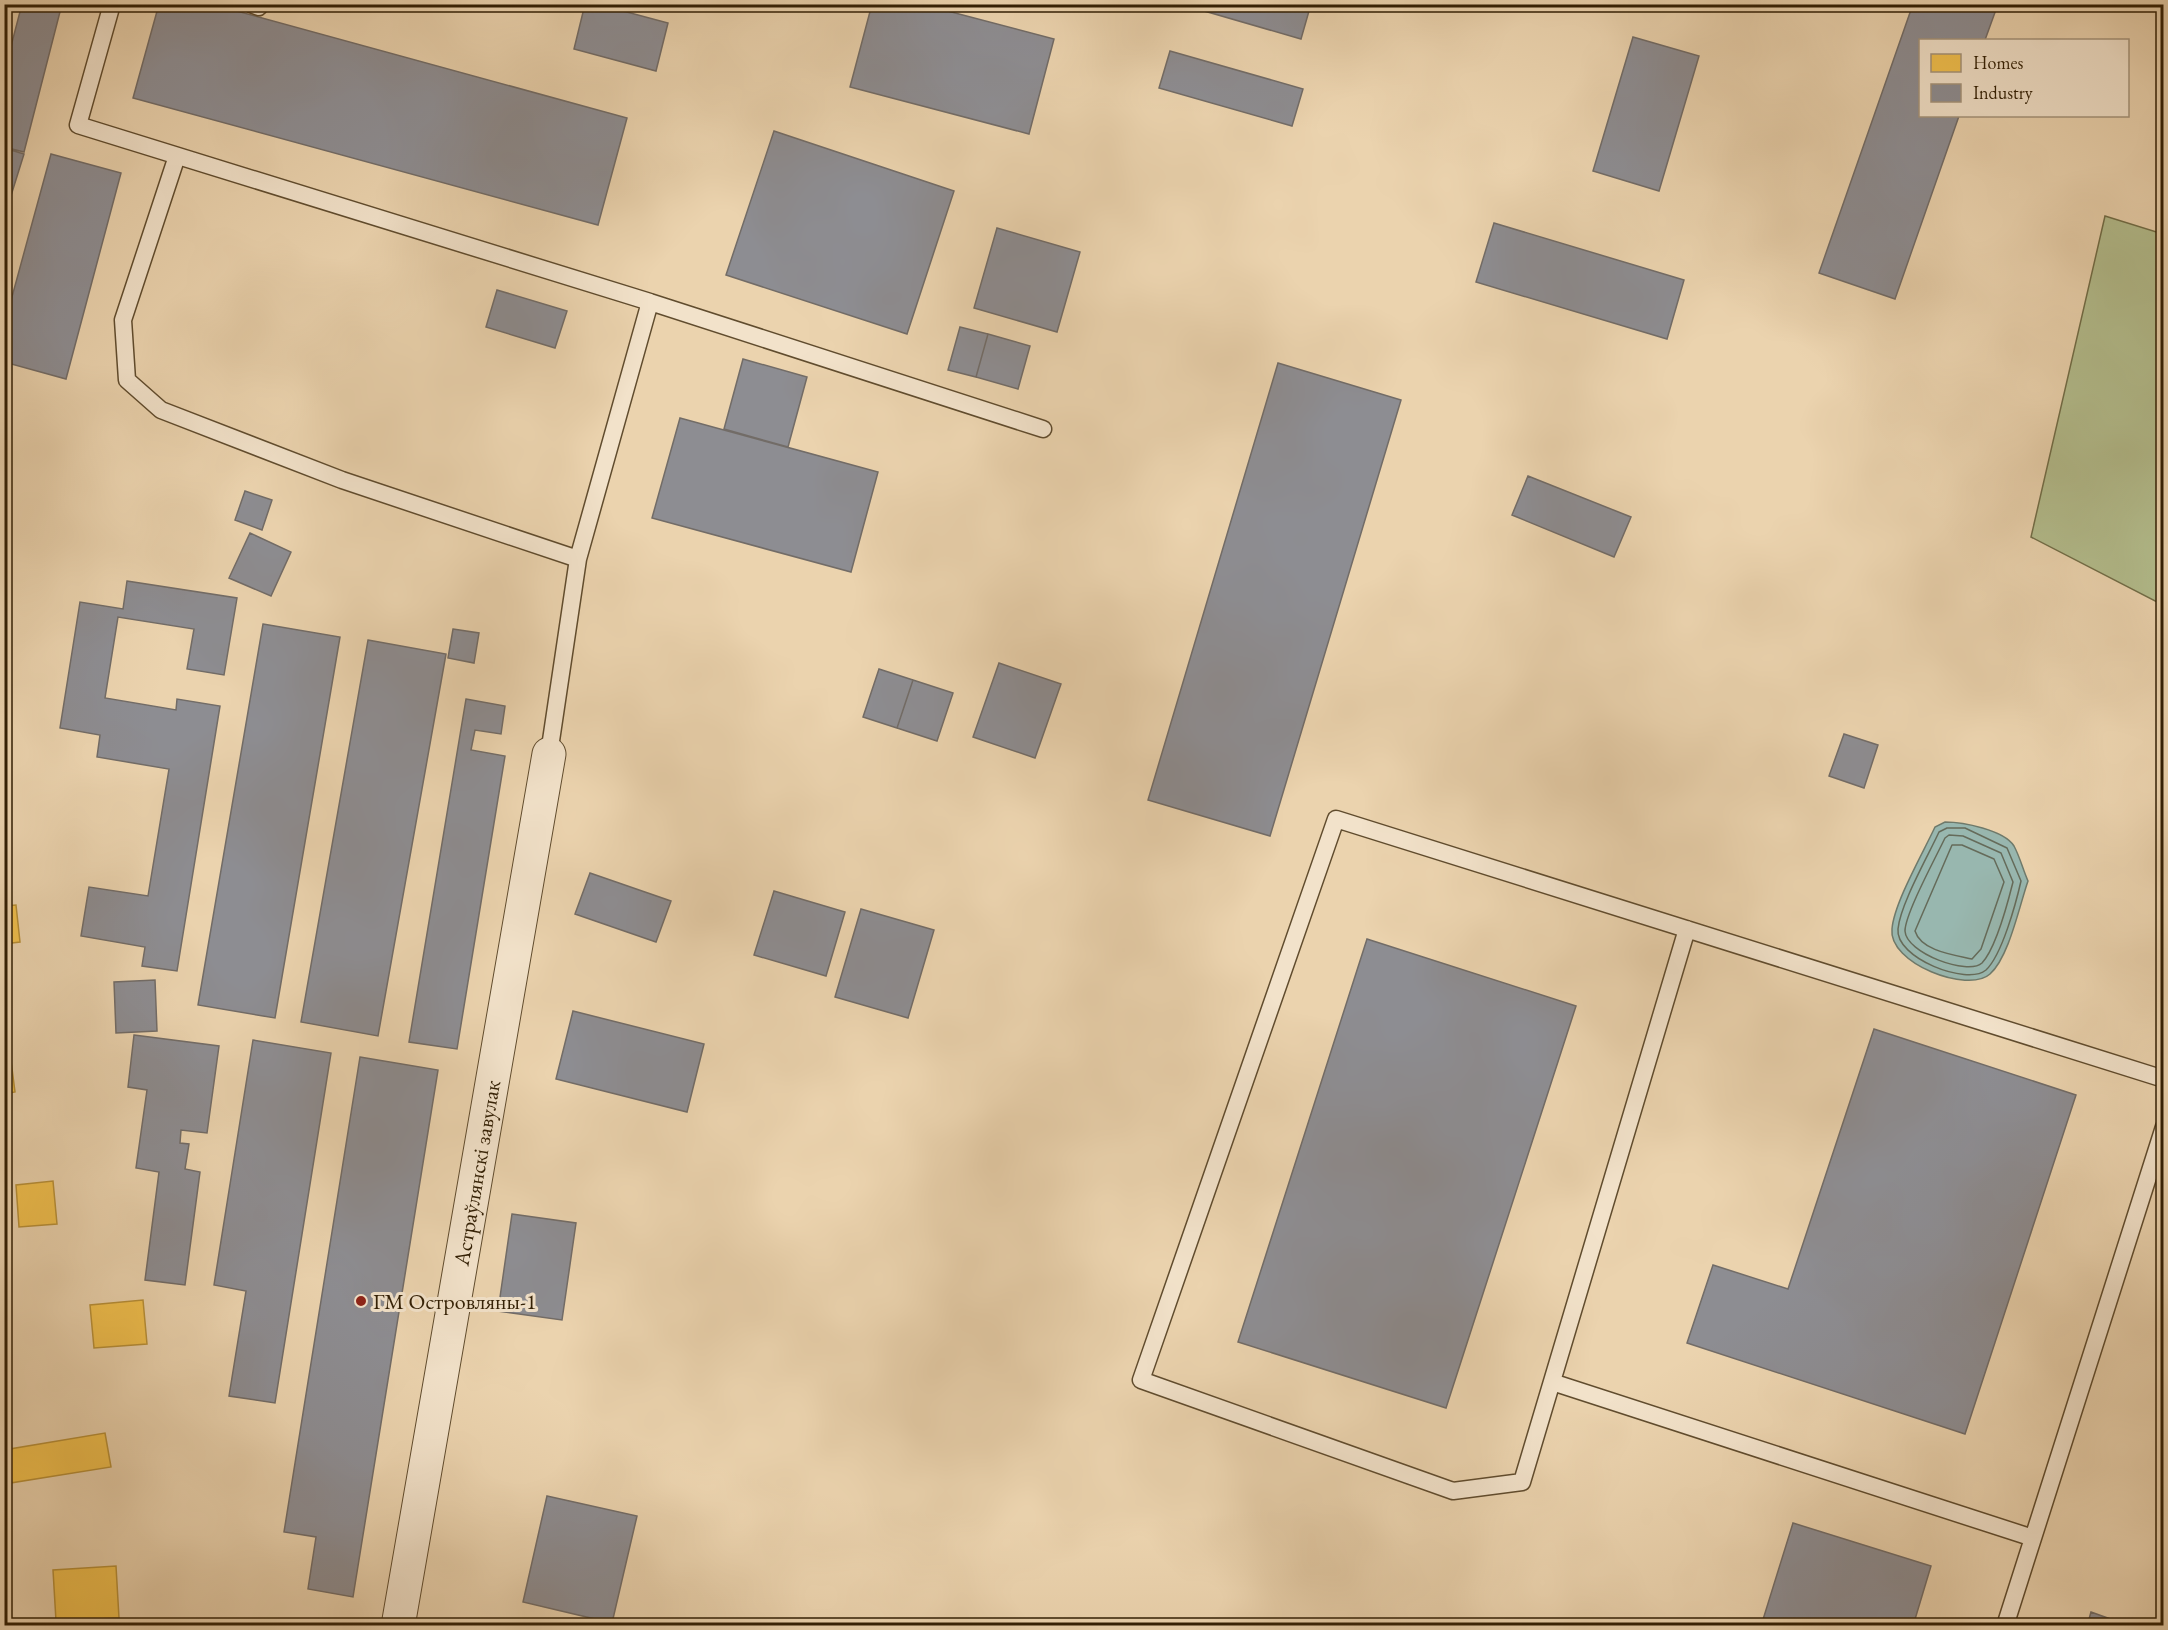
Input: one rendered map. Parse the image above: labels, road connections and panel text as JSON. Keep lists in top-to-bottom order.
{
  "streets": {
    "street": ["Астраўлянскі завулак"]
  },
  "places": ["ГМ Островляны-1"],
  "legend": ["Homes", "Industry"]
}
